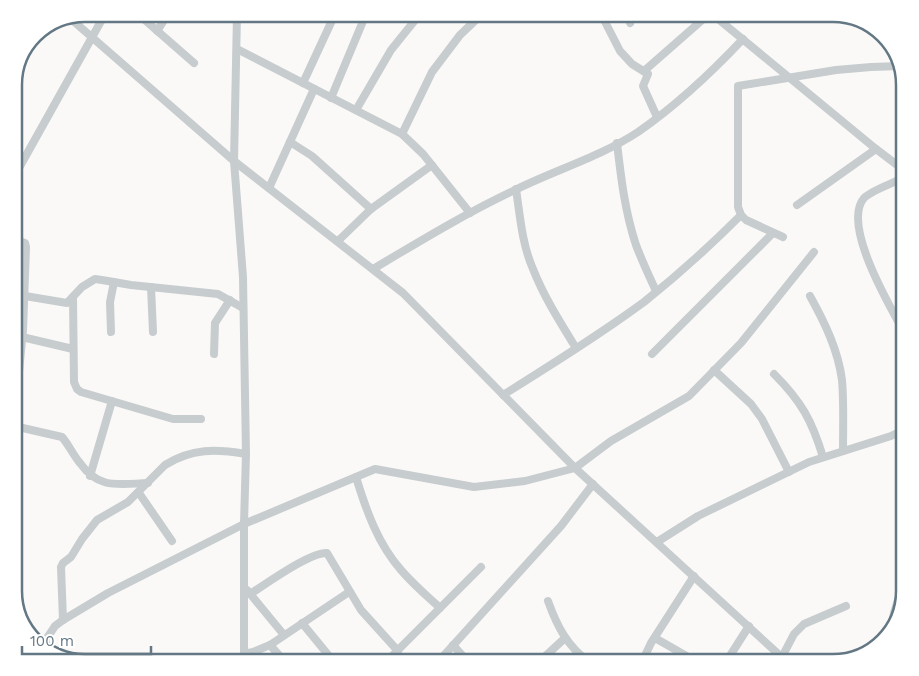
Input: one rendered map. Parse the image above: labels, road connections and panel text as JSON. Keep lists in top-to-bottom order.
{
  "scale_bar": "100 m"
}
